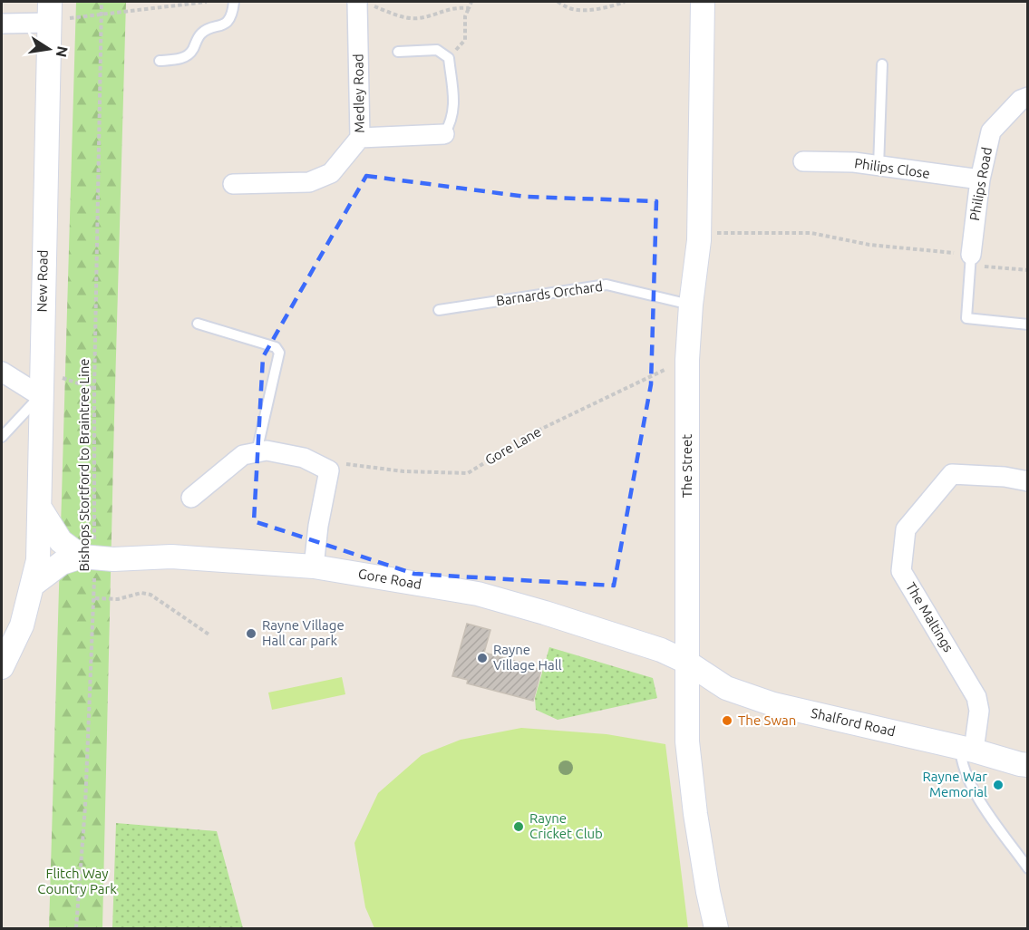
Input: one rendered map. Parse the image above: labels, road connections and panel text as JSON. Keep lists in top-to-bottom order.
{
  "streets": {
    "street": [
      "Medley Road",
      "Philips Close",
      "Philips Road",
      "New Road",
      "The Street",
      "Gore Road",
      "The Maltings",
      "Shalford Road"
    ],
    "lane": ["Barnards Orchard"],
    "path": ["Gore Lane", "Bishops Stortford to Braintree Line"]
  },
  "crossings": [
    ["Philips Close", "Philips Road"],
    ["New Road", "Gore Road"],
    ["Barnards Orchard", "The Street"],
    ["Gore Lane", "The Street"],
    ["Bishops Stortford to Braintree Line", "Gore Road"],
    ["The Street", "Gore Road"],
    ["The Street", "Shalford Road"],
    ["Gore Road", "Shalford Road"],
    ["The Maltings", "Shalford Road"]
  ],
  "parks": ["Flitch Way Country Park"],
  "places": [
    "Rayne Village Hall car park",
    "Rayne Village Hall",
    "The Swan",
    "Rayne War Memorial",
    "Rayne Cricket Club"
  ],
  "north": "right"
}
